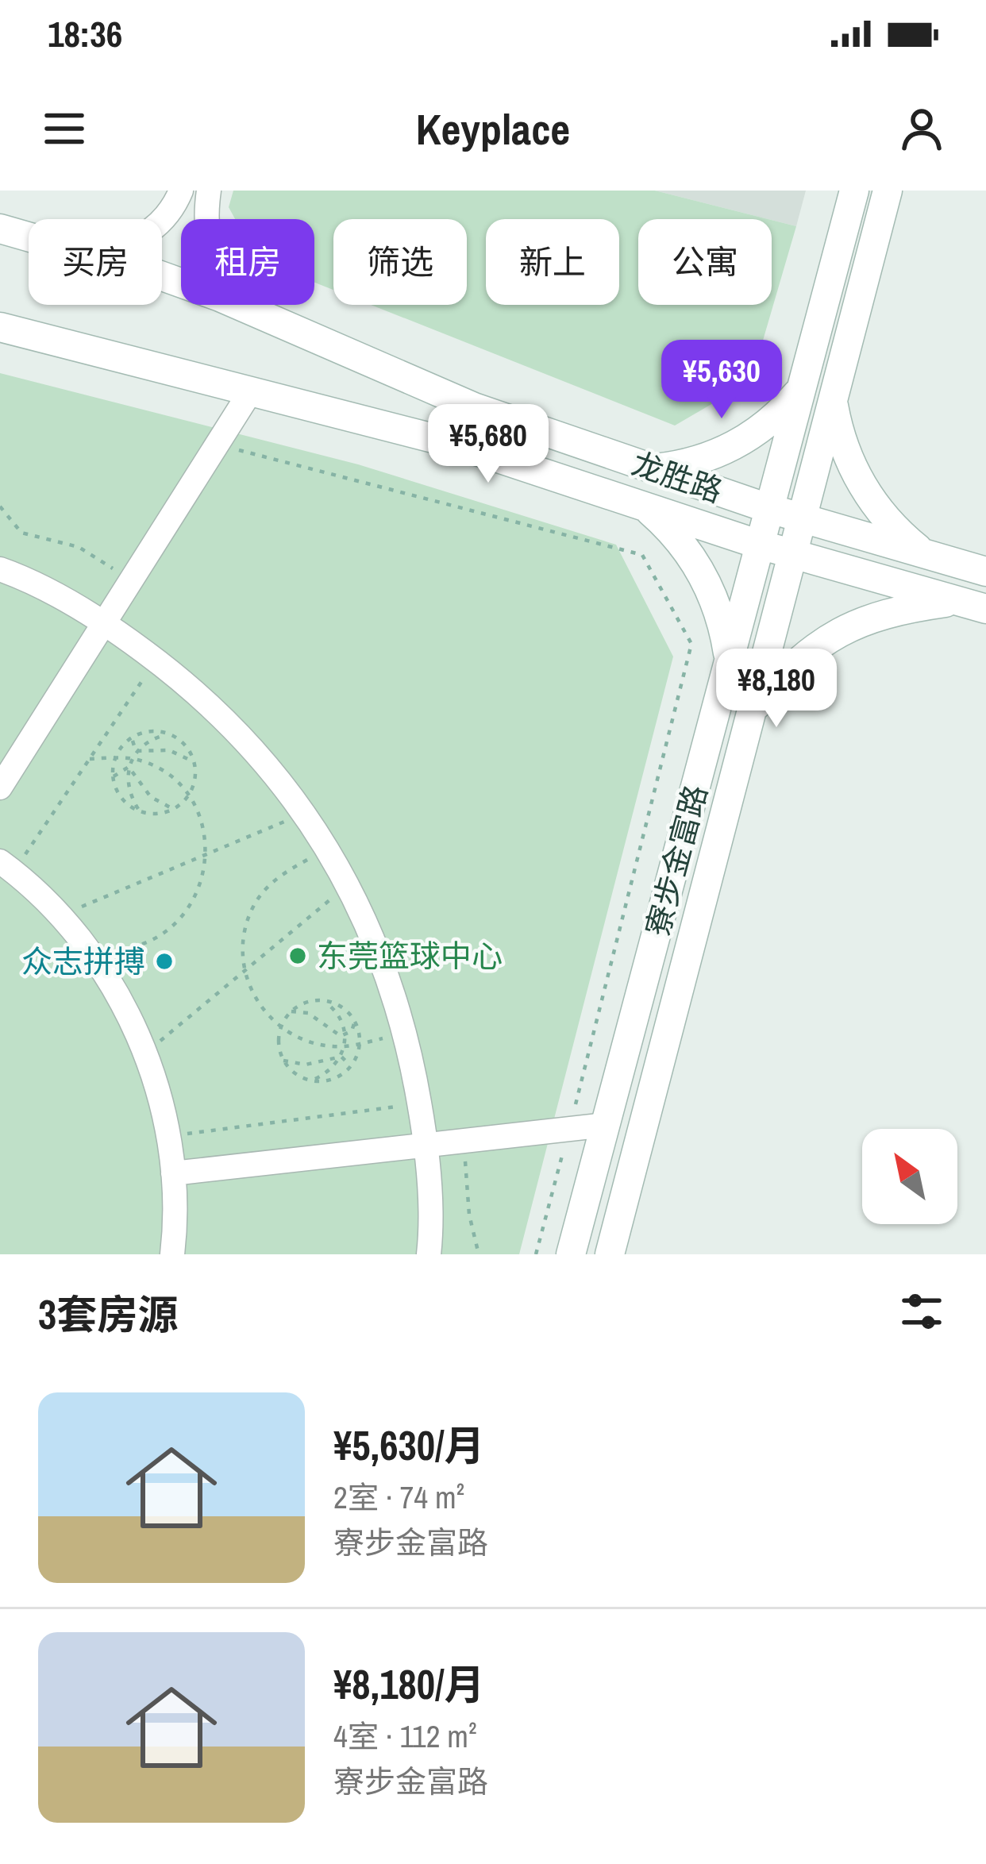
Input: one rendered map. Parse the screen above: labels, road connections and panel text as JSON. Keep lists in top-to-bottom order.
{
  "streets": {
    "main road": ["龙胜路", "寮步金富路"]
  },
  "crossings": [
    ["龙胜路", "寮步金富路"]
  ],
  "places": ["东莞篮球中心", "众志拼搏"],
  "north": "top left",
  "page": {
    "status": "18:36",
    "header": "Keyplace",
    "chip": [
      "买房",
      "租房",
      "筛选",
      "新上",
      "公寓"
    ],
    "price": ["¥5,630", "¥5,680", "¥8,180"],
    "heading": "3套房源",
    "list": [
      {
        "name": "¥5,630/月",
        "note": "2室 · 74 m² · 寮步金富路"
      },
      {
        "name": "¥8,180/月",
        "note": "4室 · 112 m² · 寮步金富路"
      }
    ]
  }
}
